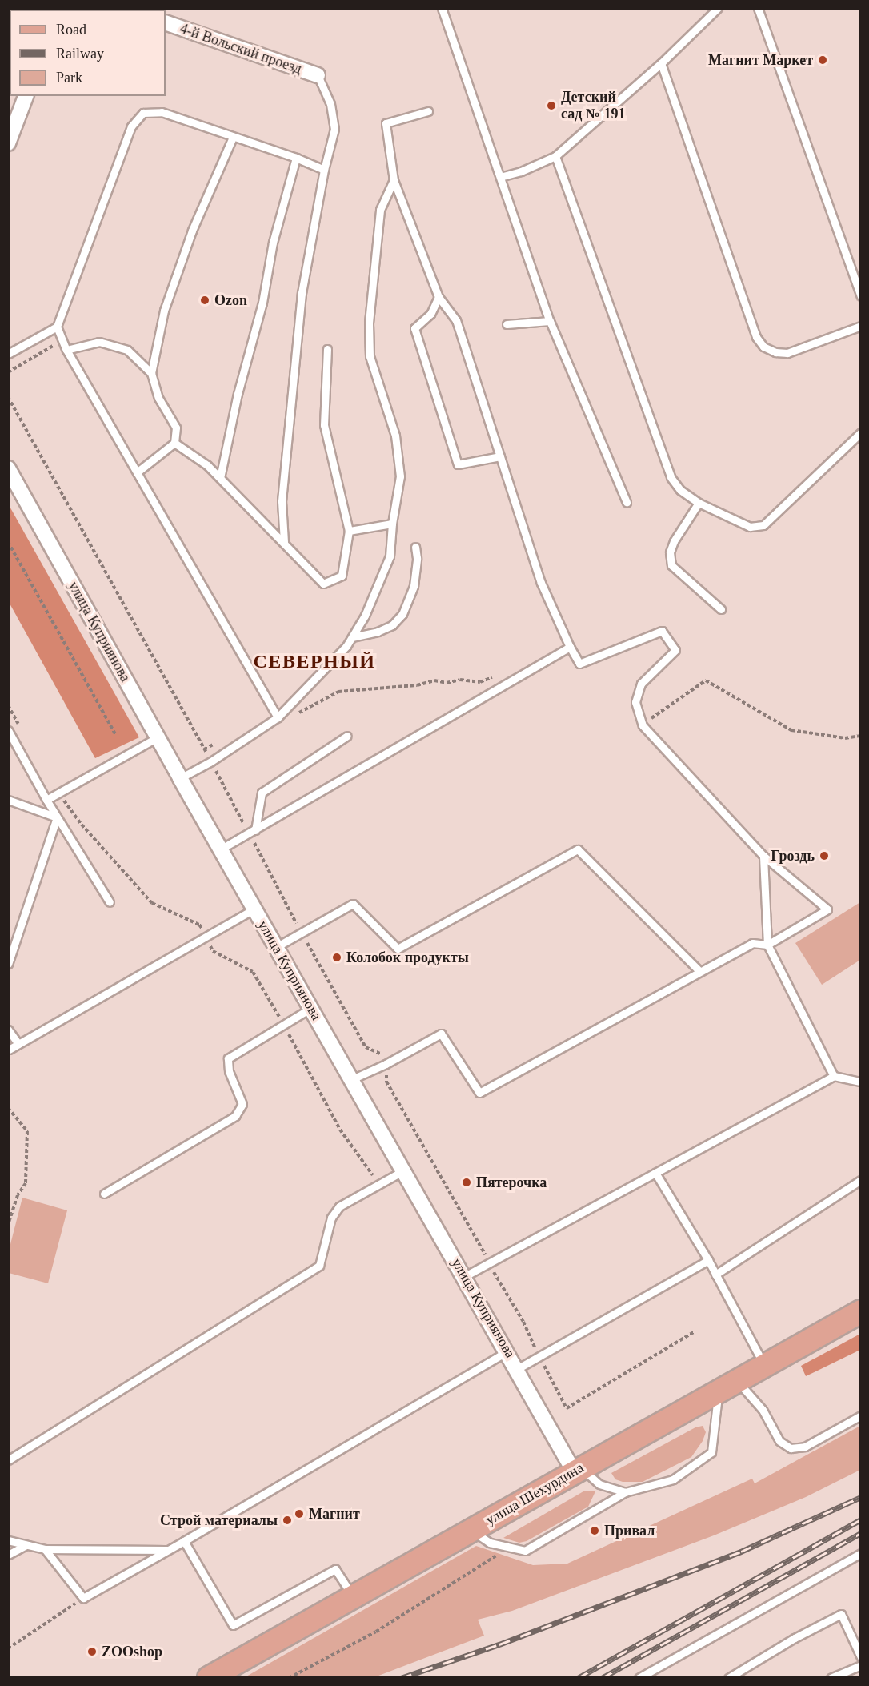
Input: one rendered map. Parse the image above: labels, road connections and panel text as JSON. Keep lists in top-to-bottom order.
{
  "streets": {
    "main road": ["улица Шехурдина"],
    "street": ["4-й Вольский проезд", "улица Куприянова"]
  },
  "crossings": [
    ["улица Куприянова", "улица Шехурдина"]
  ],
  "districts": ["СЕВЕРНЫЙ"],
  "places": [
    "Магнит Маркет",
    "Детский сад № 191",
    "Ozon",
    "Гроздь",
    "Колобок продукты",
    "Пятерочка",
    "Магнит",
    "Строй материалы",
    "Привал",
    "ZOOshop"
  ],
  "legend": ["Road", "Railway", "Park"]
}
